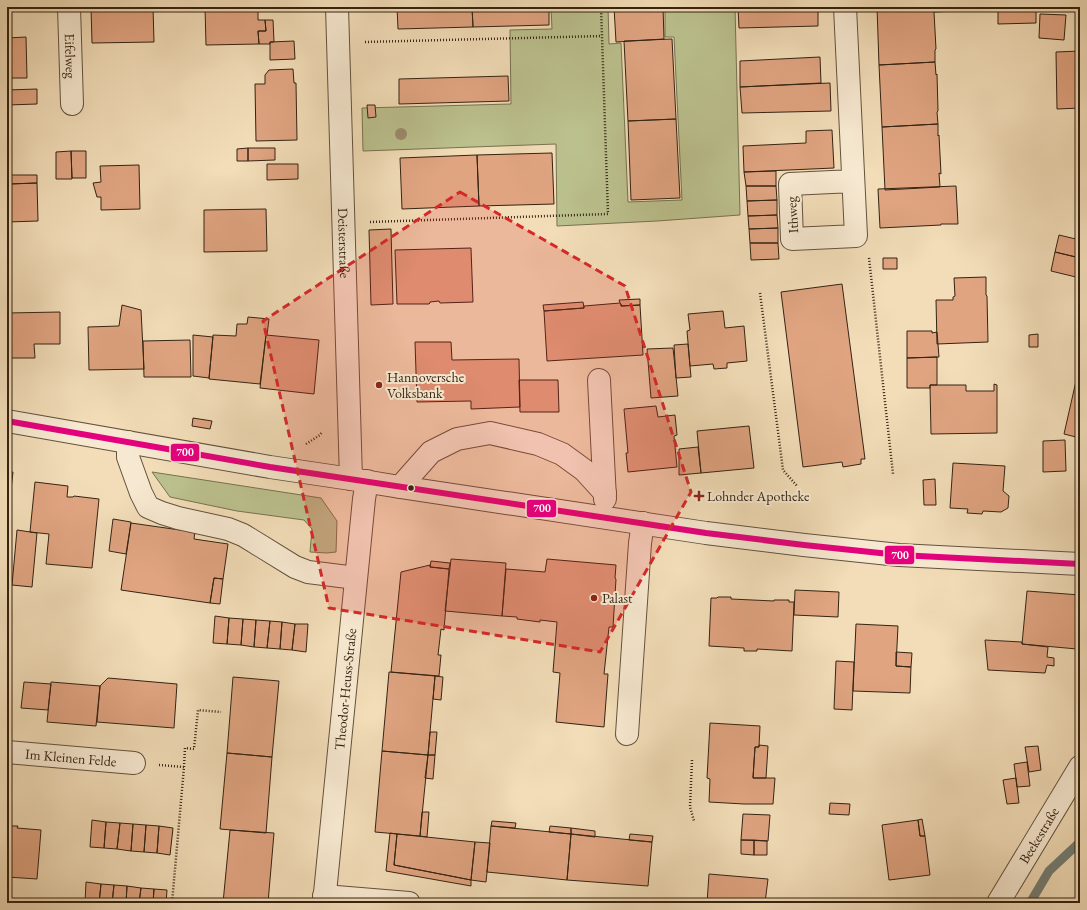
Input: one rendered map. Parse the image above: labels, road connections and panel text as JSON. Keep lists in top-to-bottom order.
{
  "streets": {
    "street": [
      "Eifelweg",
      "Ithweg",
      "Deisterstraße",
      "Theodor-Heuss-Straße",
      "Im Kleinen Felde",
      "Beekestraße"
    ]
  },
  "crossings": [
    ["Deisterstraße", "Theodor-Heuss-Straße"]
  ],
  "places": {
    "other": ["Hannoversche Volksbank", "Palast"],
    "health": ["Lohnder Apotheke"]
  },
  "lines": ["transit line 700"]
}
